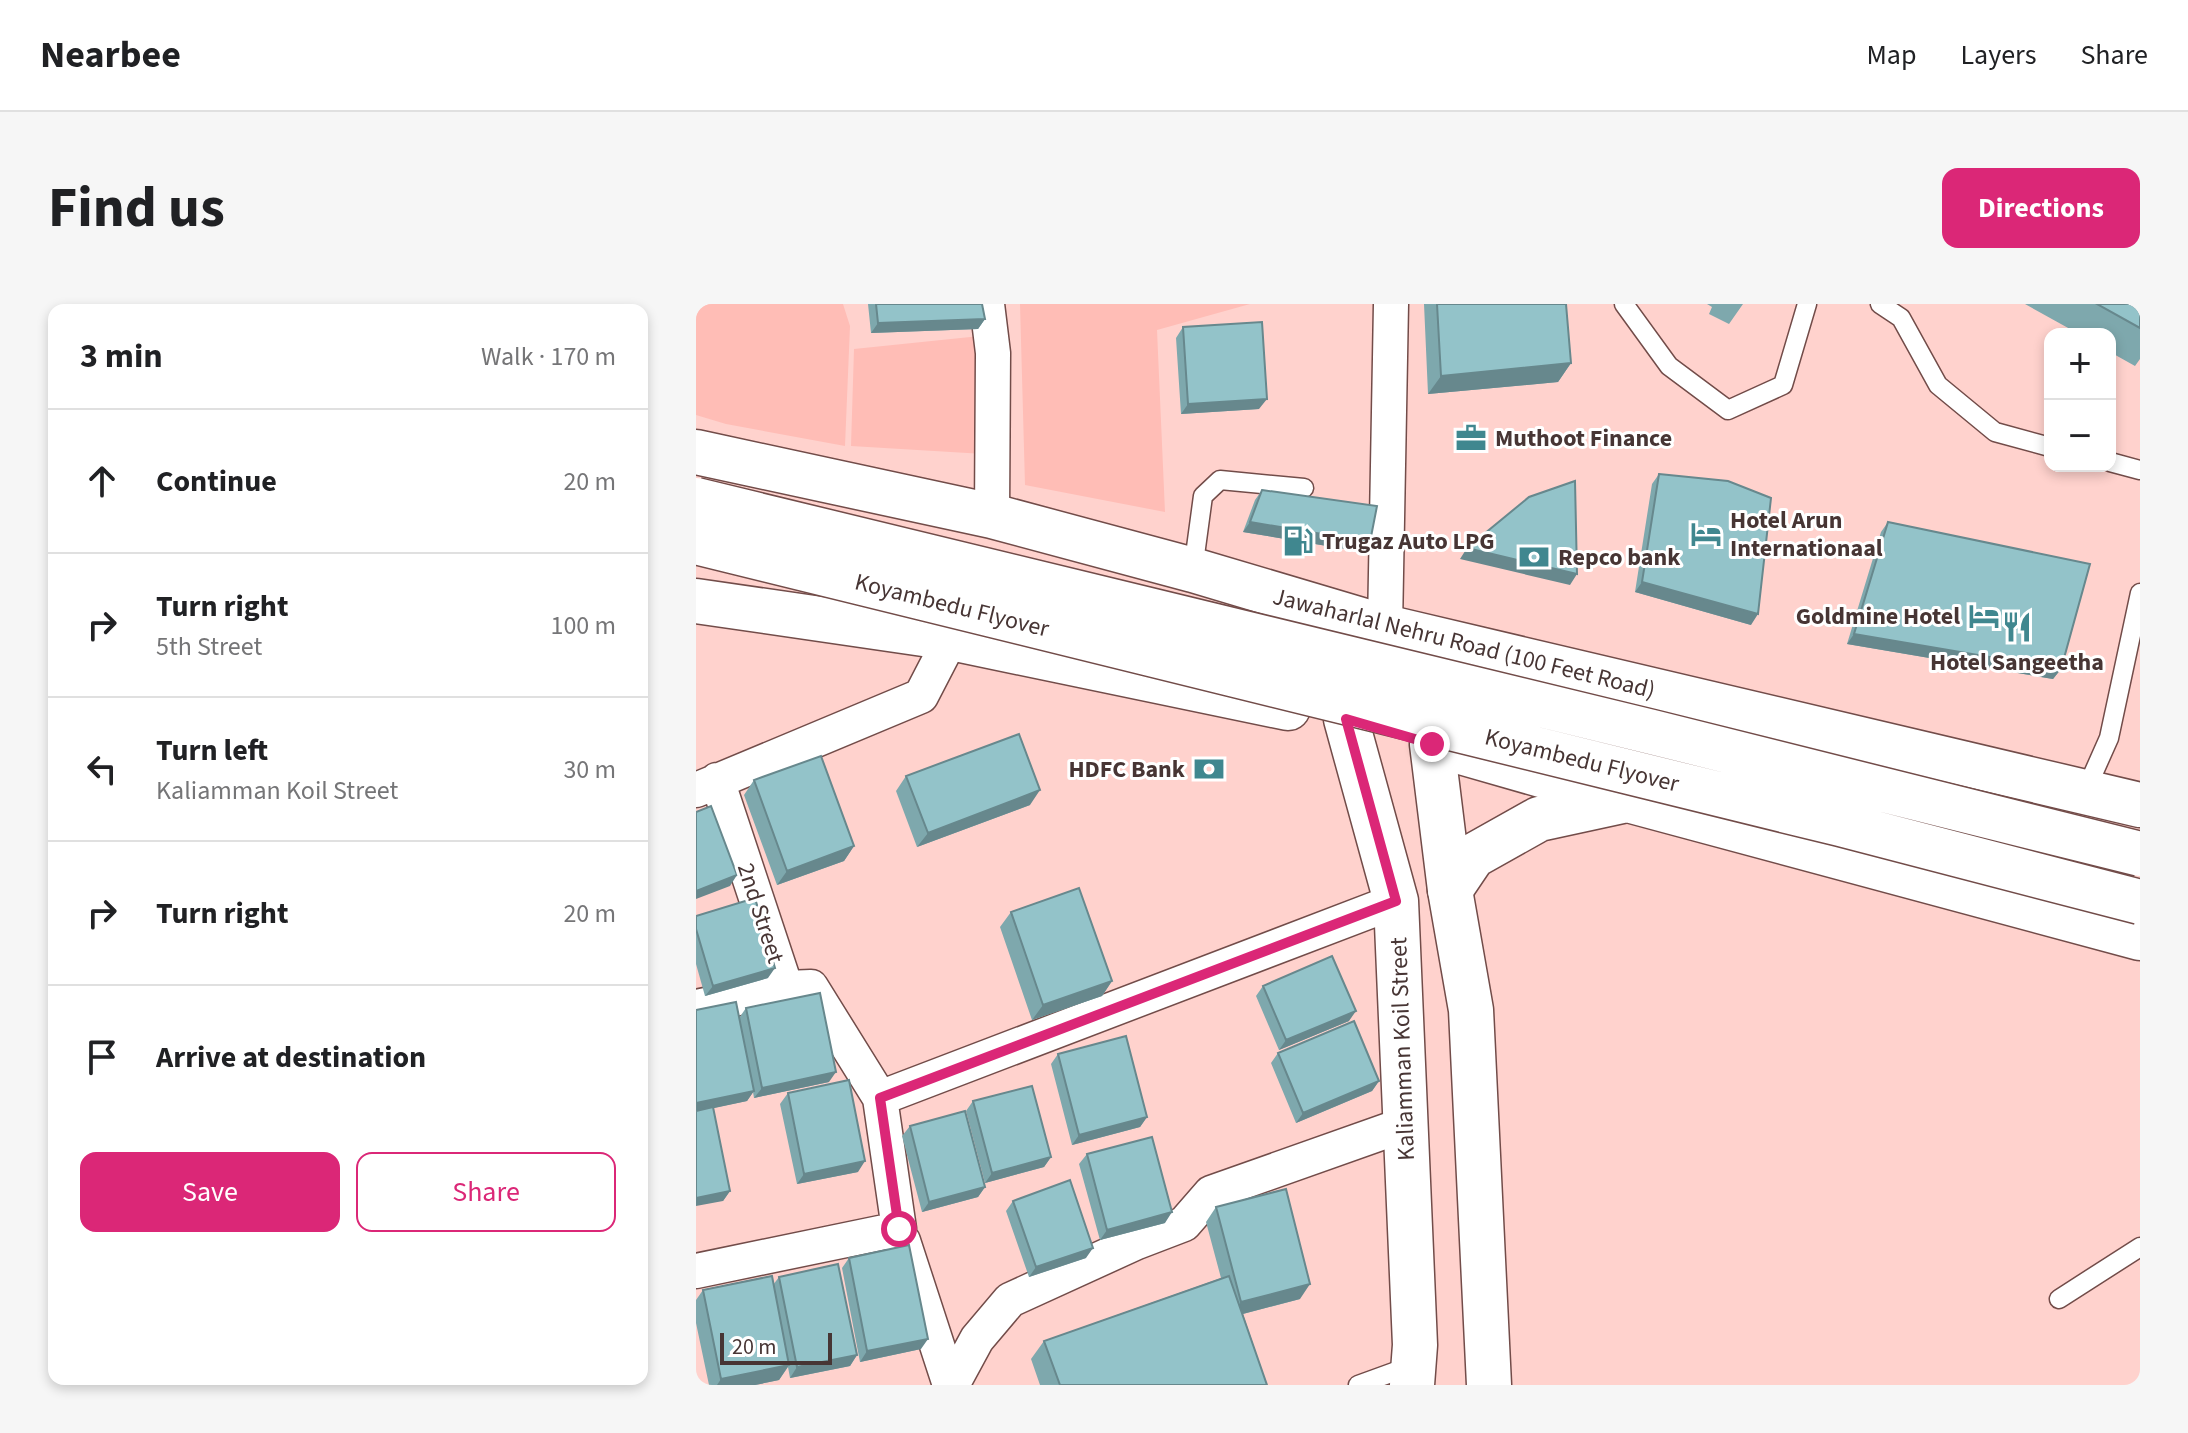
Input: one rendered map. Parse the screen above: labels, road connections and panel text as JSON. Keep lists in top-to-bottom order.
{
  "streets": {
    "main road": ["Koyambedu Flyover", "Jawaharlal Nehru Road (100 Feet Road)", "Kaliamman Koil Street"],
    "street": ["2nd Street"]
  },
  "places": {
    "office": ["Muthoot Finance"],
    "hotel": ["Hotel Arun Internationaal", "Goldmine Hotel"],
    "fuel station": ["Trugaz Auto LPG"],
    "bank": ["Repco bank", "HDFC Bank"],
    "restaurant": ["Hotel Sangeetha"]
  },
  "scale_bar": "20 m",
  "page": {
    "header": "Nearbee",
    "nav": ["Map", "Layers", "Share"],
    "buttons": [
      "Directions",
      ["Save", "Share"]
    ],
    "title": "Find us",
    "heading": ["3 min", "Walk · 170 m"],
    "map_buttons": ["+", "−"],
    "list": [
      ["Continue", "20 m"],
      ["Turn right", "5th Street", "100 m"],
      ["Turn left", "Kaliamman Koil Street", "30 m"],
      ["Turn right", "20 m"],
      "Arrive at destination"
    ],
    "scale": "20 m"
  }
}
